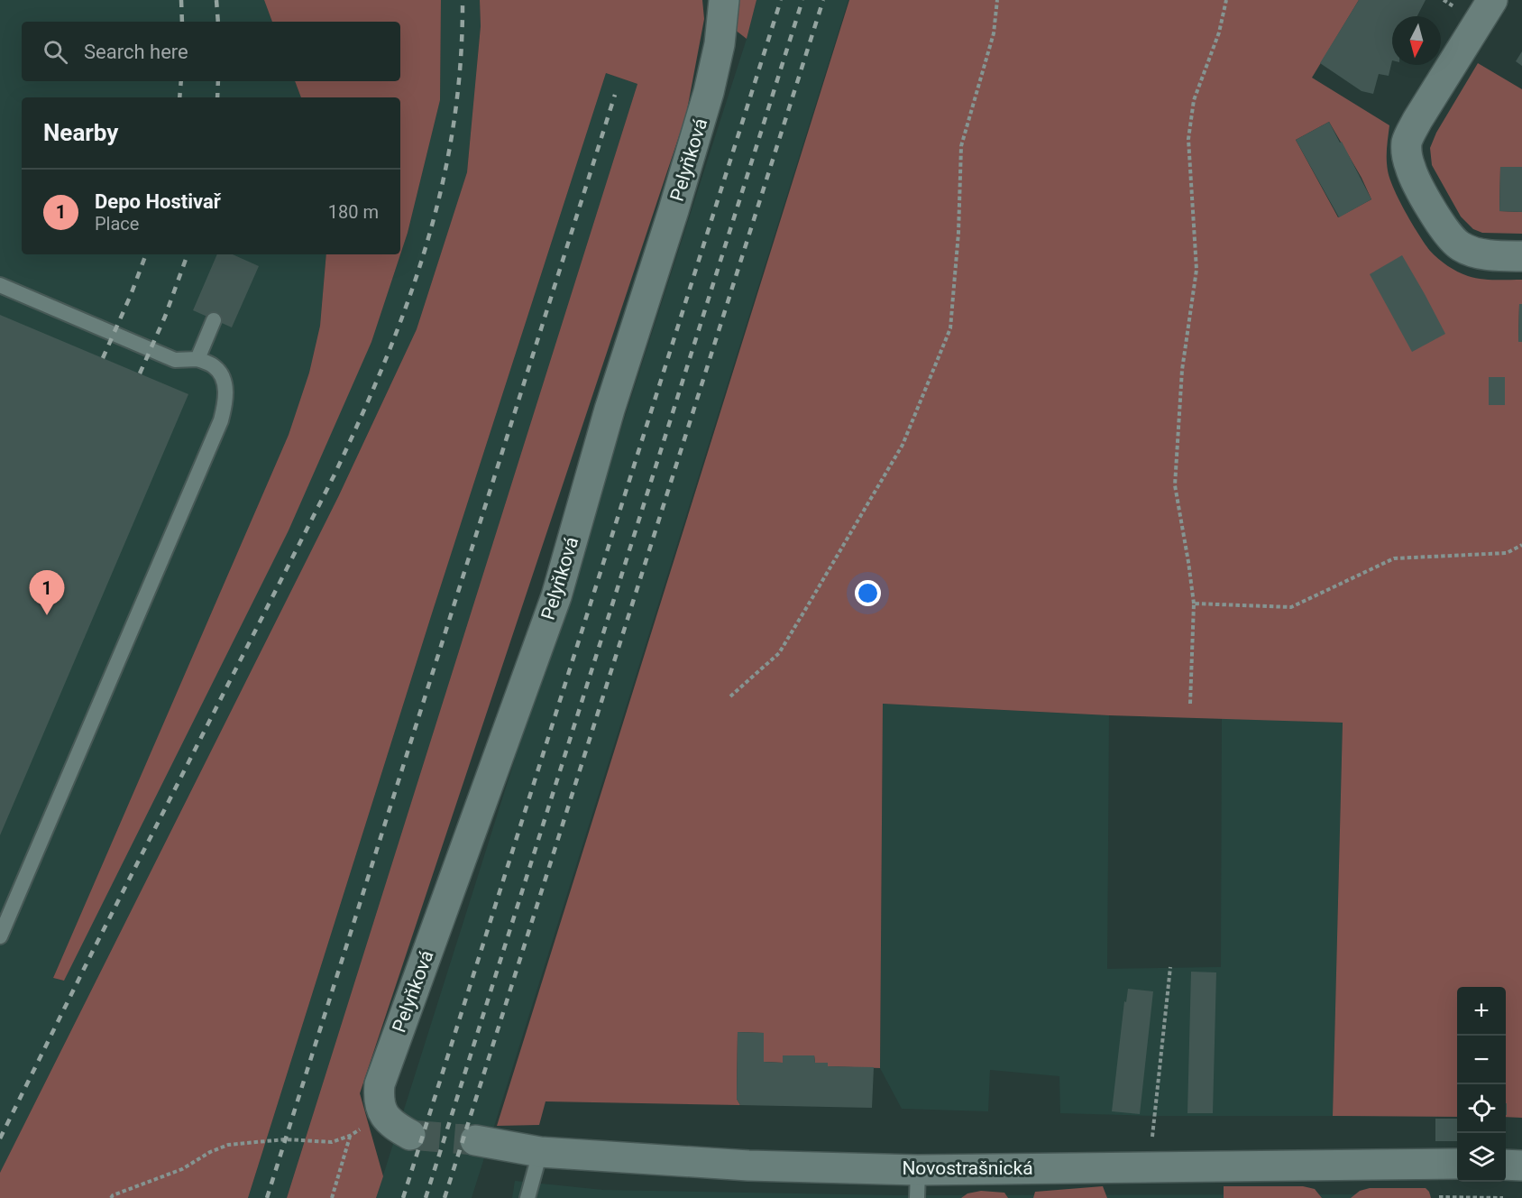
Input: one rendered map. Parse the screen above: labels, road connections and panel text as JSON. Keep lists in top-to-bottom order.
{
  "streets": {
    "street": ["Pelyňková", "Novostrašnická"]
  },
  "north": "bottom",
  "page": {
    "search": "Search here",
    "heading": "Nearby",
    "list": [
      {
        "mark": "1",
        "name": "Depo Hostivař",
        "note": "Place",
        "value": "180 m"
      }
    ],
    "pins": "1",
    "map_buttons": ["+", "−"]
  }
}
